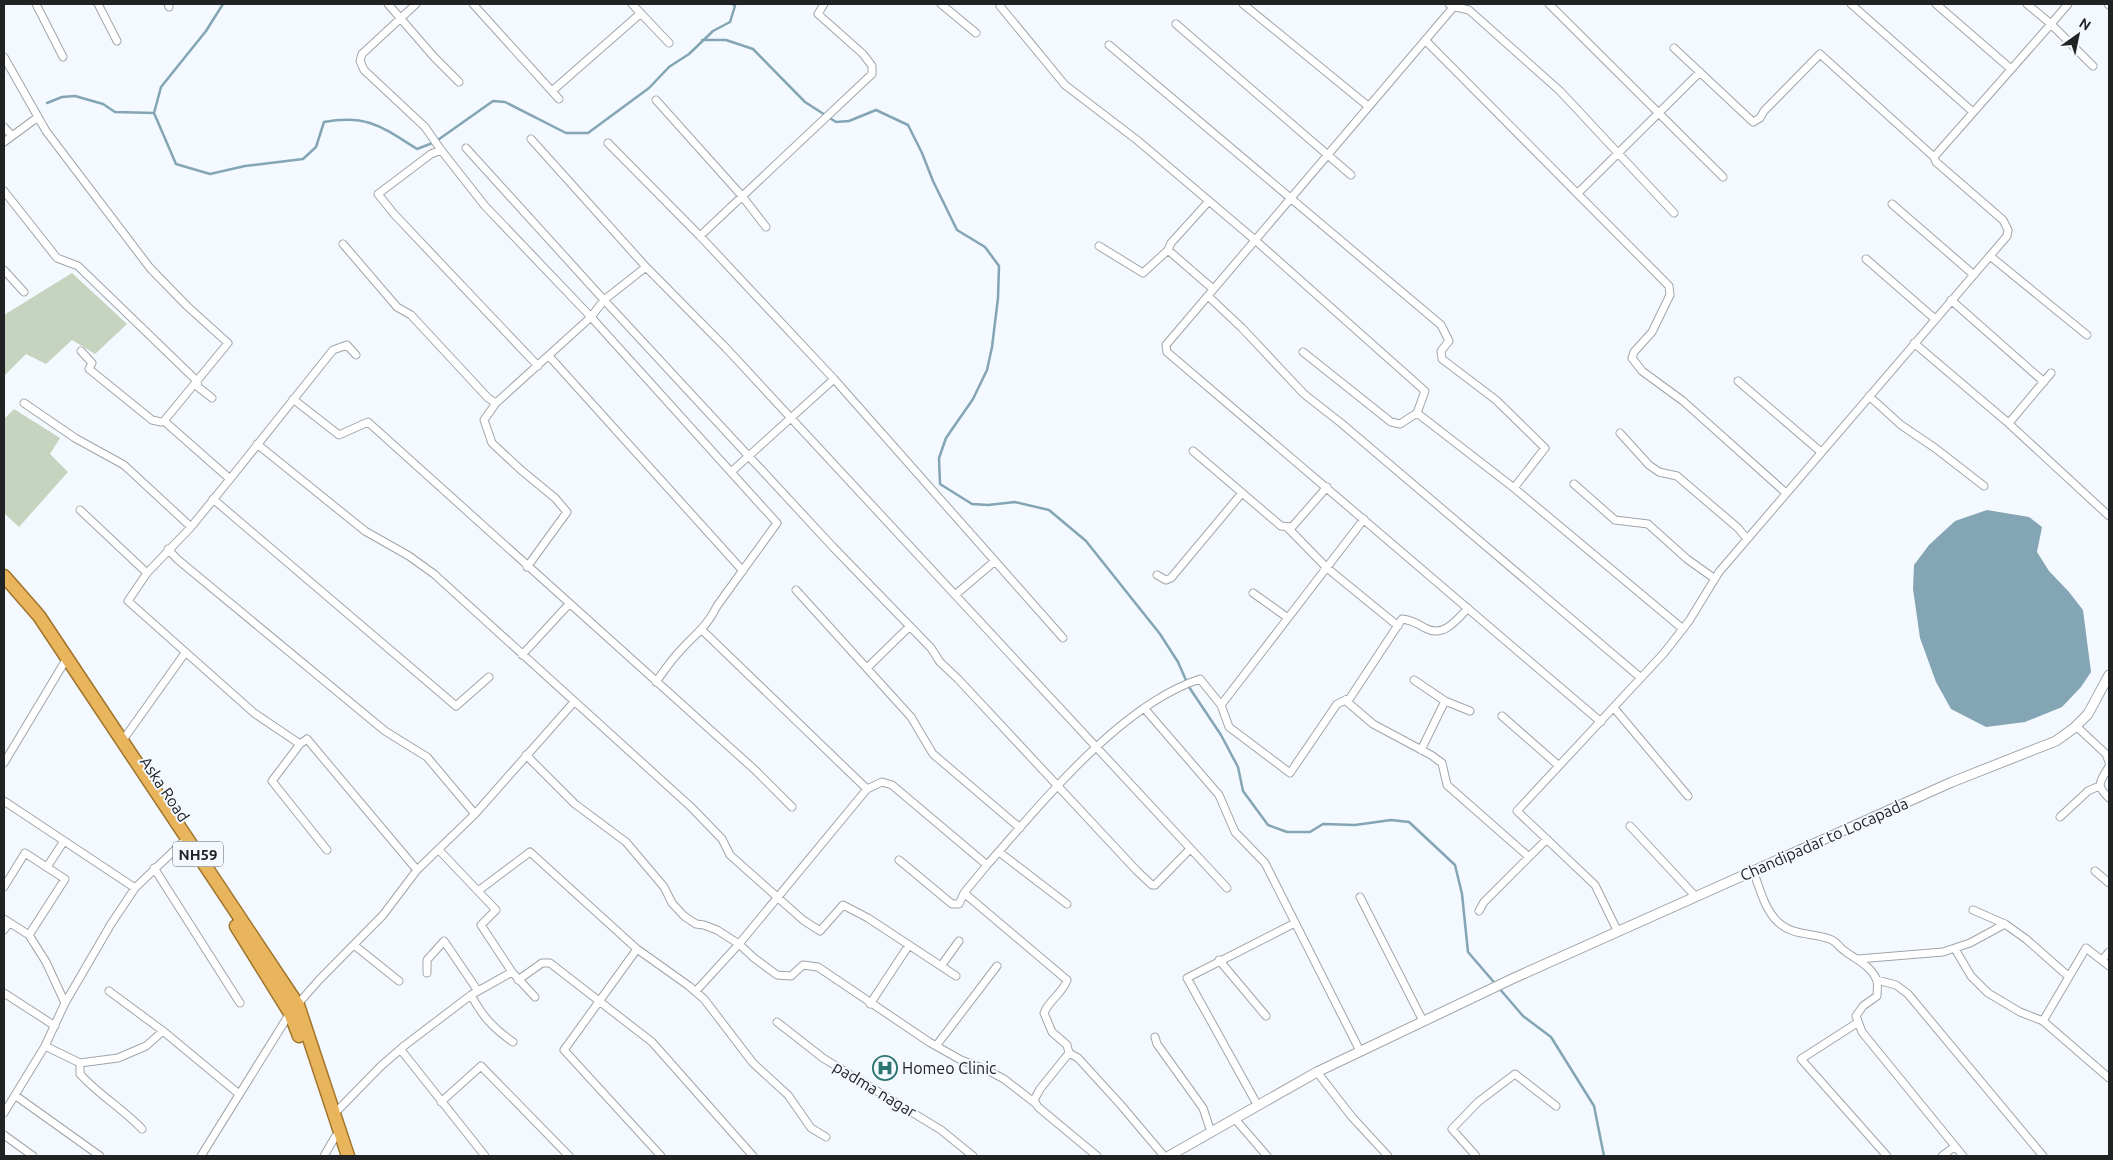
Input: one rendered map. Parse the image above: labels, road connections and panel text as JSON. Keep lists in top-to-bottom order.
{
  "streets": {
    "highway": ["Aska Road", "NH59"],
    "street": ["Chandipadar to Locapada", "padma nagar"]
  },
  "crossings": [
    ["Aska Road", "NH59"]
  ],
  "places": {
    "hospital": ["Homeo Clinic"]
  },
  "north": "top right"
}
